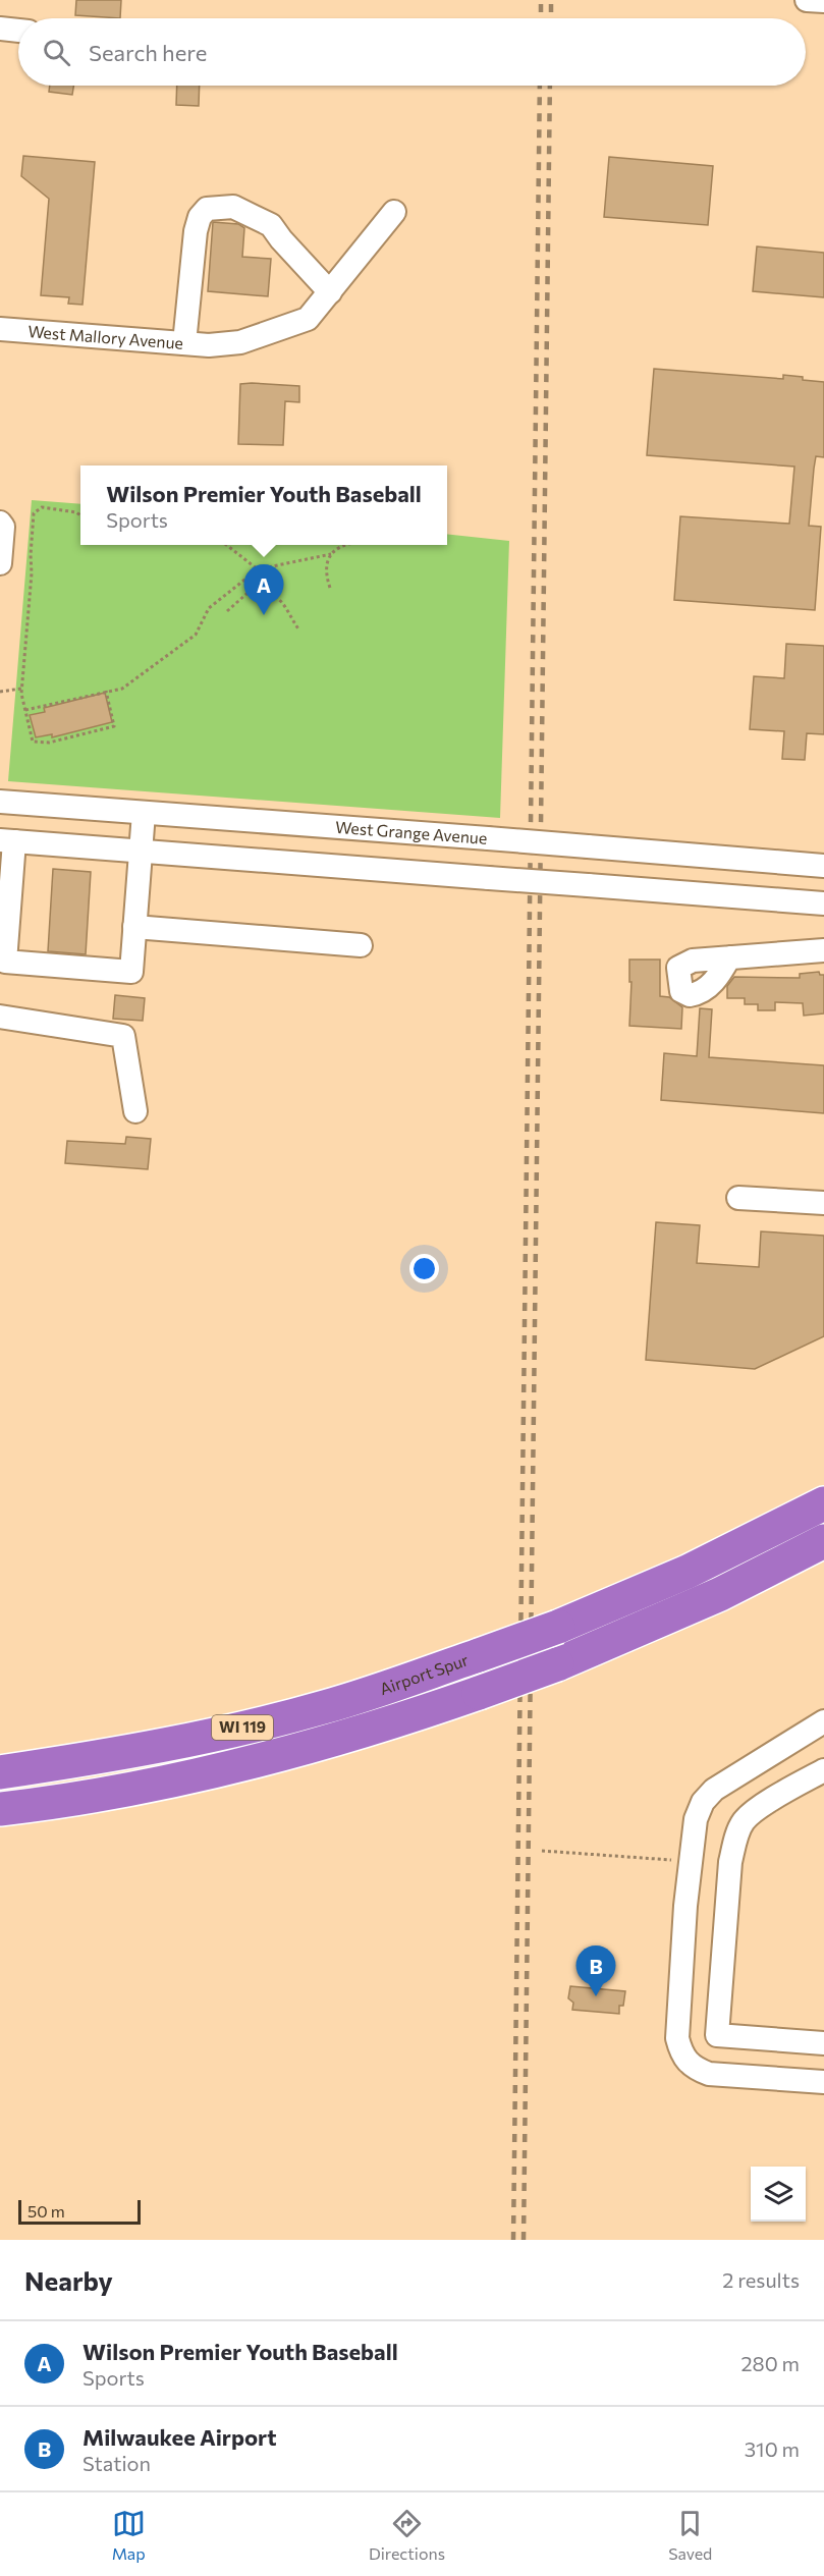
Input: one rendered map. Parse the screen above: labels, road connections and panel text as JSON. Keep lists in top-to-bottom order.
{
  "streets": {
    "highway": ["Airport Spur", "WI 119"],
    "street": ["West Mallory Avenue", "West Grange Avenue"]
  },
  "scale_bar": "50 m",
  "page": {
    "search": "Search here",
    "popup": ["Wilson Premier Youth Baseball", "Sports"],
    "pins": ["A", "B"],
    "scale": "50 m",
    "heading": ["Nearby", "2 results"],
    "list": [
      {
        "mark": "A",
        "name": "Wilson Premier Youth Baseball",
        "note": "Sports",
        "value": "280 m"
      },
      {
        "mark": "B",
        "name": "Milwaukee Airport",
        "note": "Station",
        "value": "310 m"
      }
    ],
    "nav": ["Map", "Directions", "Saved"]
  }
}
